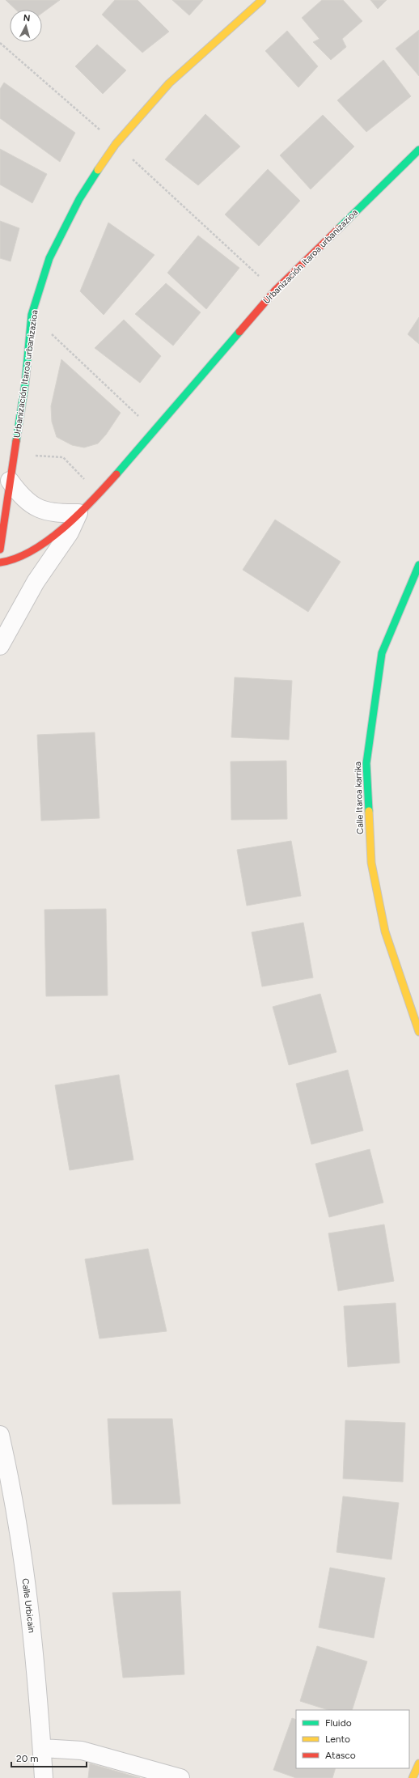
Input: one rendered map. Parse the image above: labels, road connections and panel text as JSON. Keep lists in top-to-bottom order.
{
  "streets": {
    "street": ["Urbanización Itaroa urbanizazioa", "Calle Itaroa karrika", "Calle Urbicain"]
  },
  "legend": ["Fluido", "Lento", "Atasco"],
  "scale_bar": "20 m",
  "north": "top"
}
